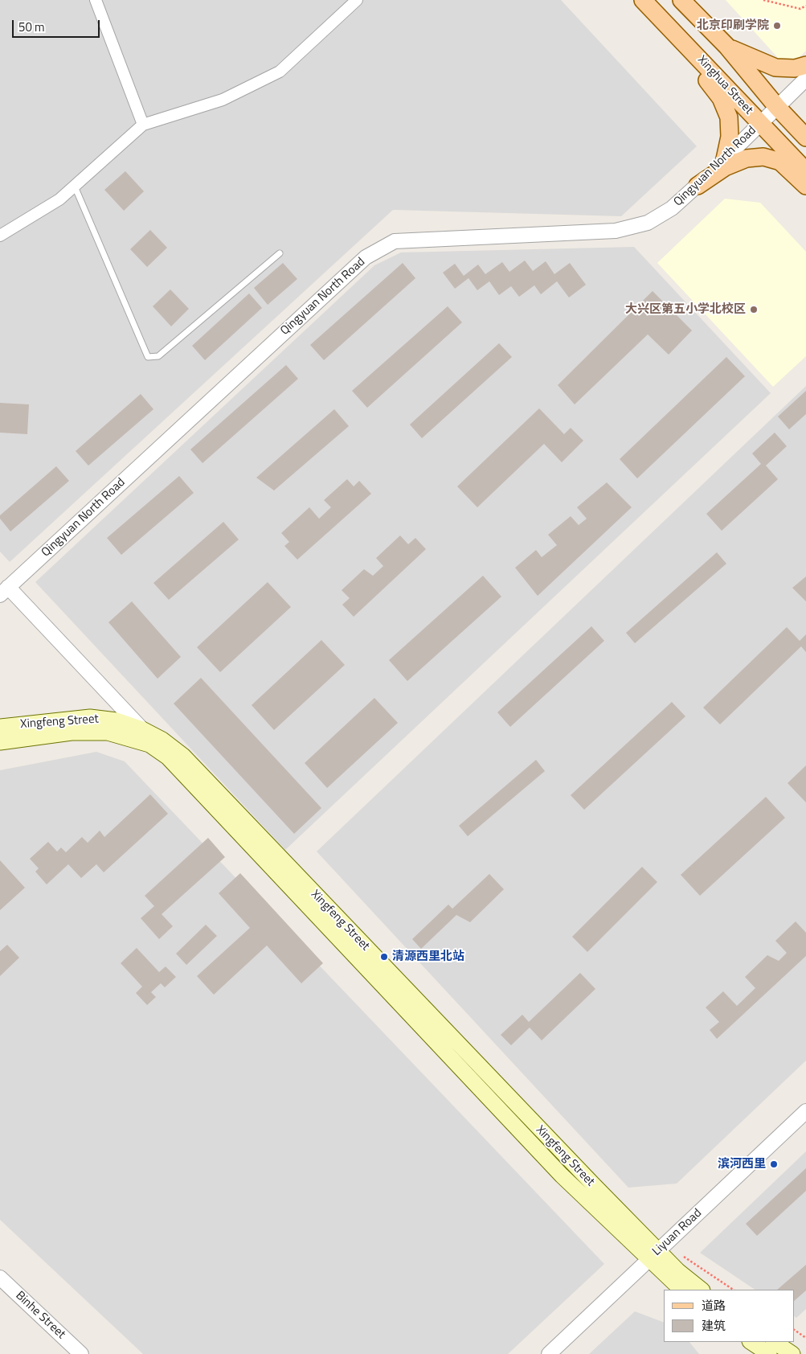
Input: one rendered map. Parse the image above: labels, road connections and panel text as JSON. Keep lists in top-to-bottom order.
{
  "streets": {
    "main road": ["Xinghua Street", "Xingfeng Street"],
    "street": ["Qingyuan North Road", "Liyuan Road", "Binhe Street"]
  },
  "crossings": [
    ["Xinghua Street", "Qingyuan North Road"],
    ["Xingfeng Street", "Liyuan Road"]
  ],
  "places": [
    "北京印刷学院",
    "大兴区第五小学北校区",
    "清源西里北站",
    "滨河西里"
  ],
  "legend": ["道路", "建筑"],
  "scale_bar": "50 m"
}
